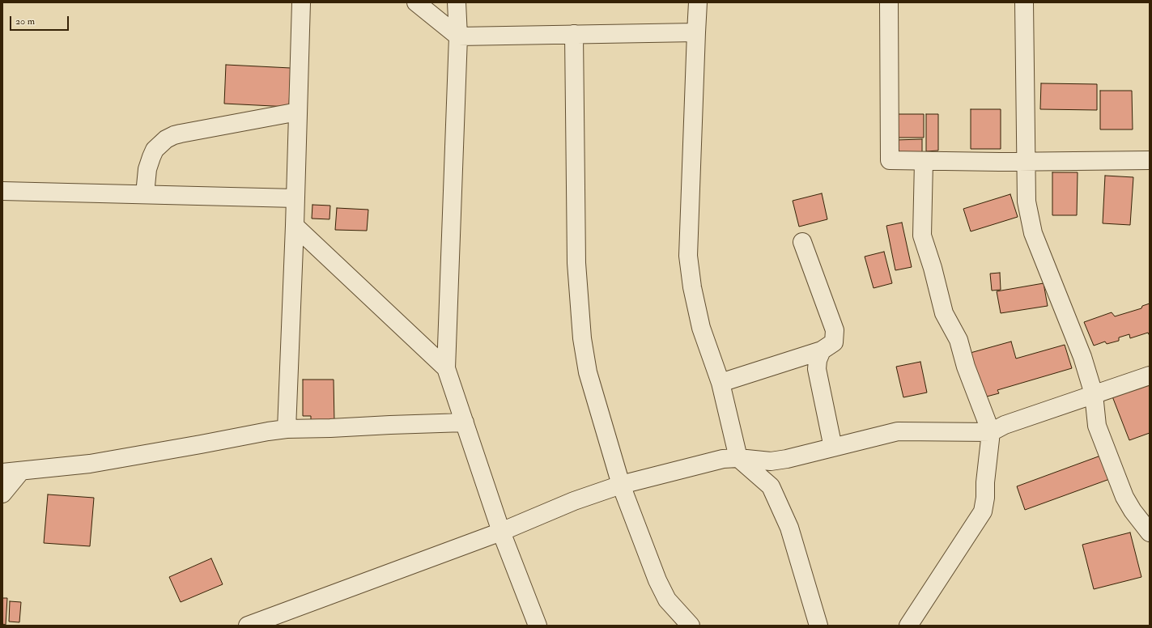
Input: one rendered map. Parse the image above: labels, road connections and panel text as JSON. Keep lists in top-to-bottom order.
{
  "scale_bar": "20 m"
}
